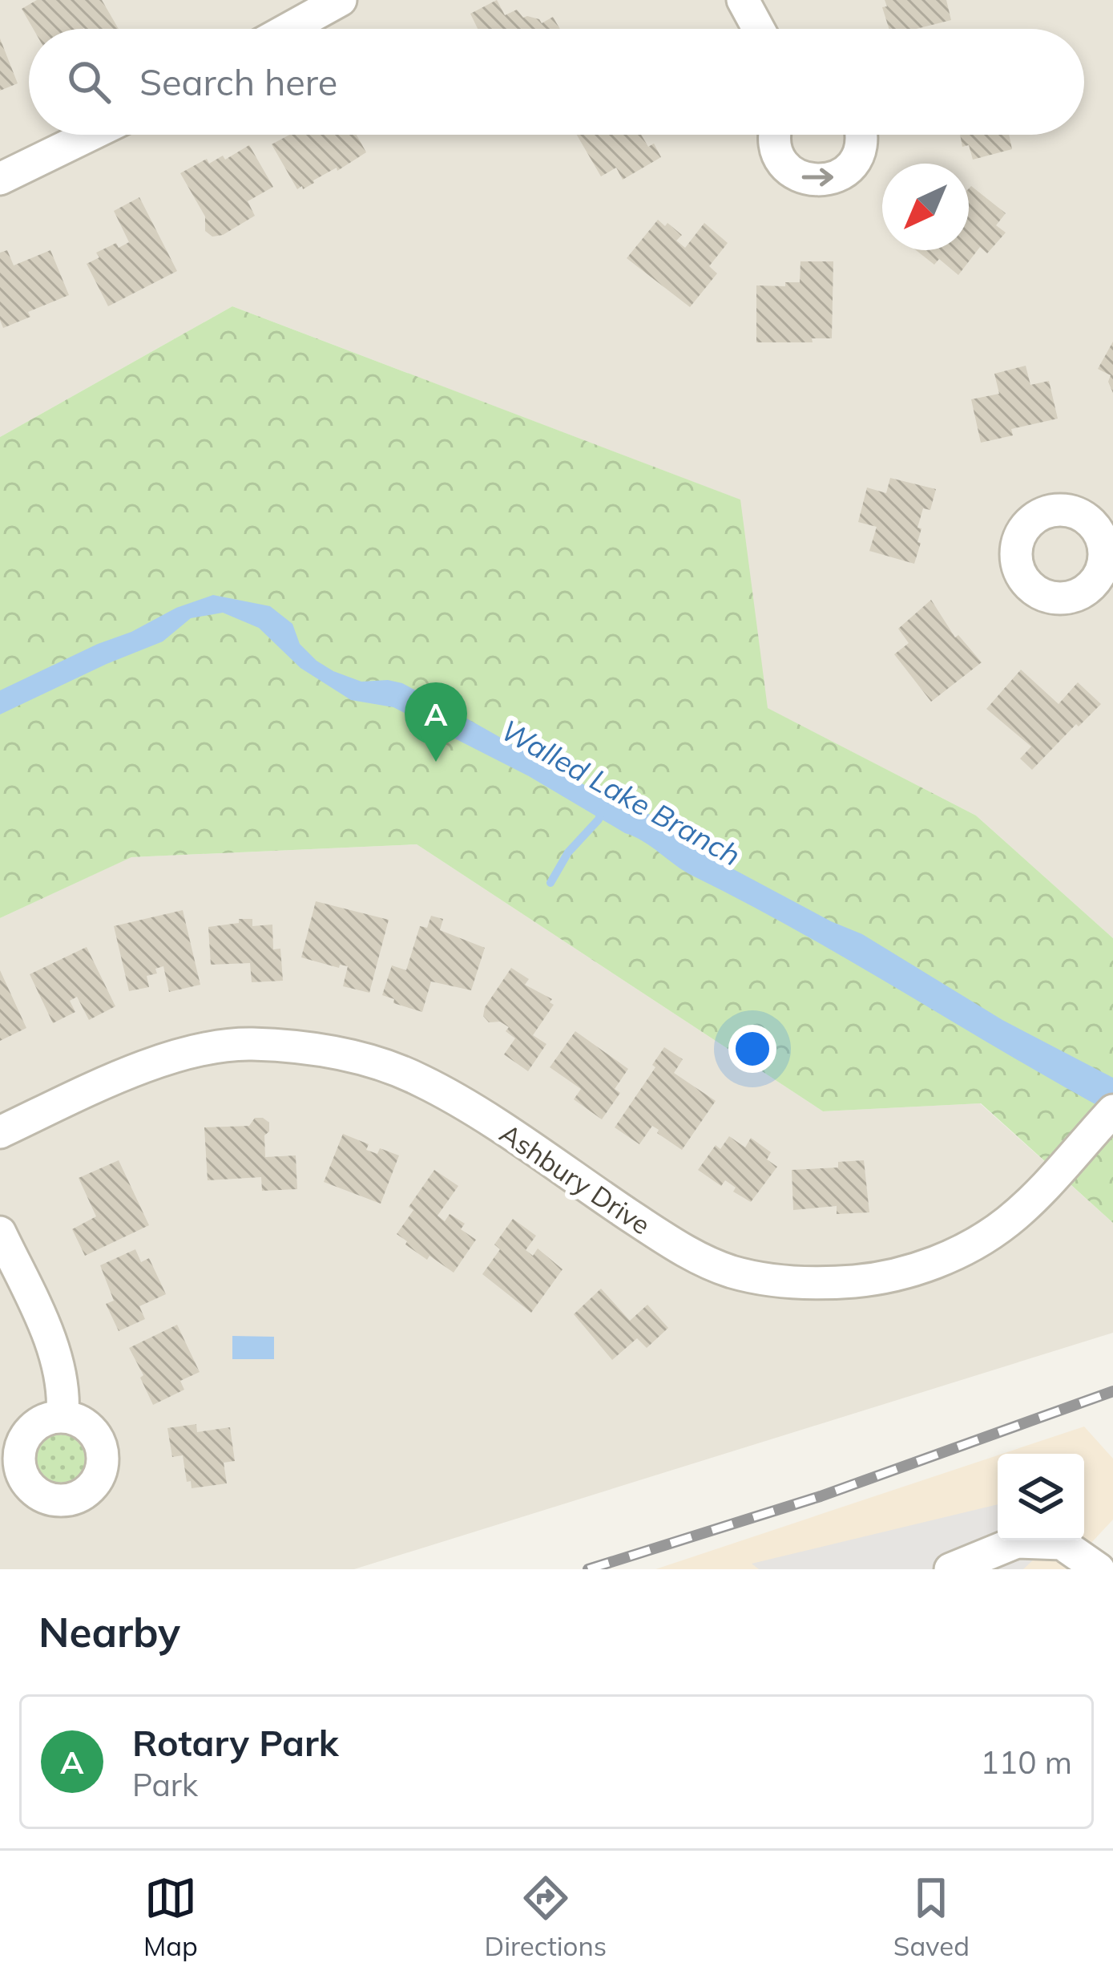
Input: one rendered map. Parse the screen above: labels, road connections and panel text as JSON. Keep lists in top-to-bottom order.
{
  "streets": {
    "street": ["Ashbury Drive"]
  },
  "water": ["Walled Lake Branch"],
  "north": "bottom left",
  "page": {
    "search": "Search here",
    "pins": "A",
    "heading": "Nearby",
    "list": [
      {
        "mark": "A",
        "name": "Rotary Park",
        "note": "Park",
        "value": "110 m"
      }
    ],
    "nav": ["Map", "Directions", "Saved"]
  }
}
